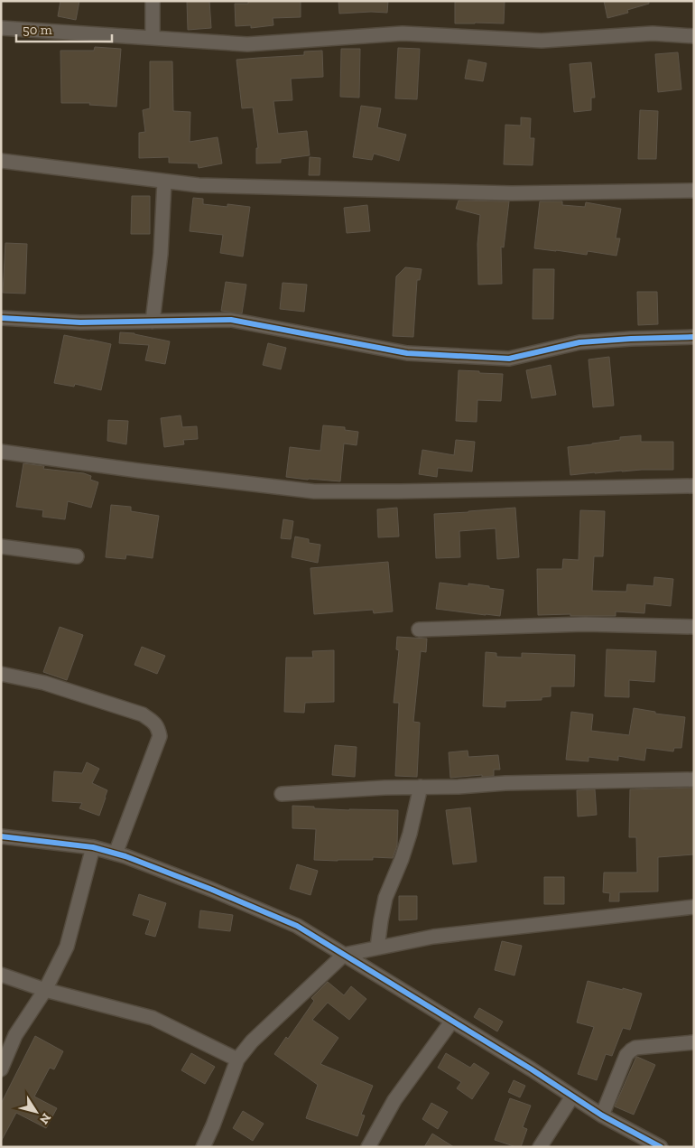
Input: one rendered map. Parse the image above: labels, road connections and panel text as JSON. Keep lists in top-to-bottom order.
{
  "scale_bar": "50 m",
  "north": "bottom right"
}
